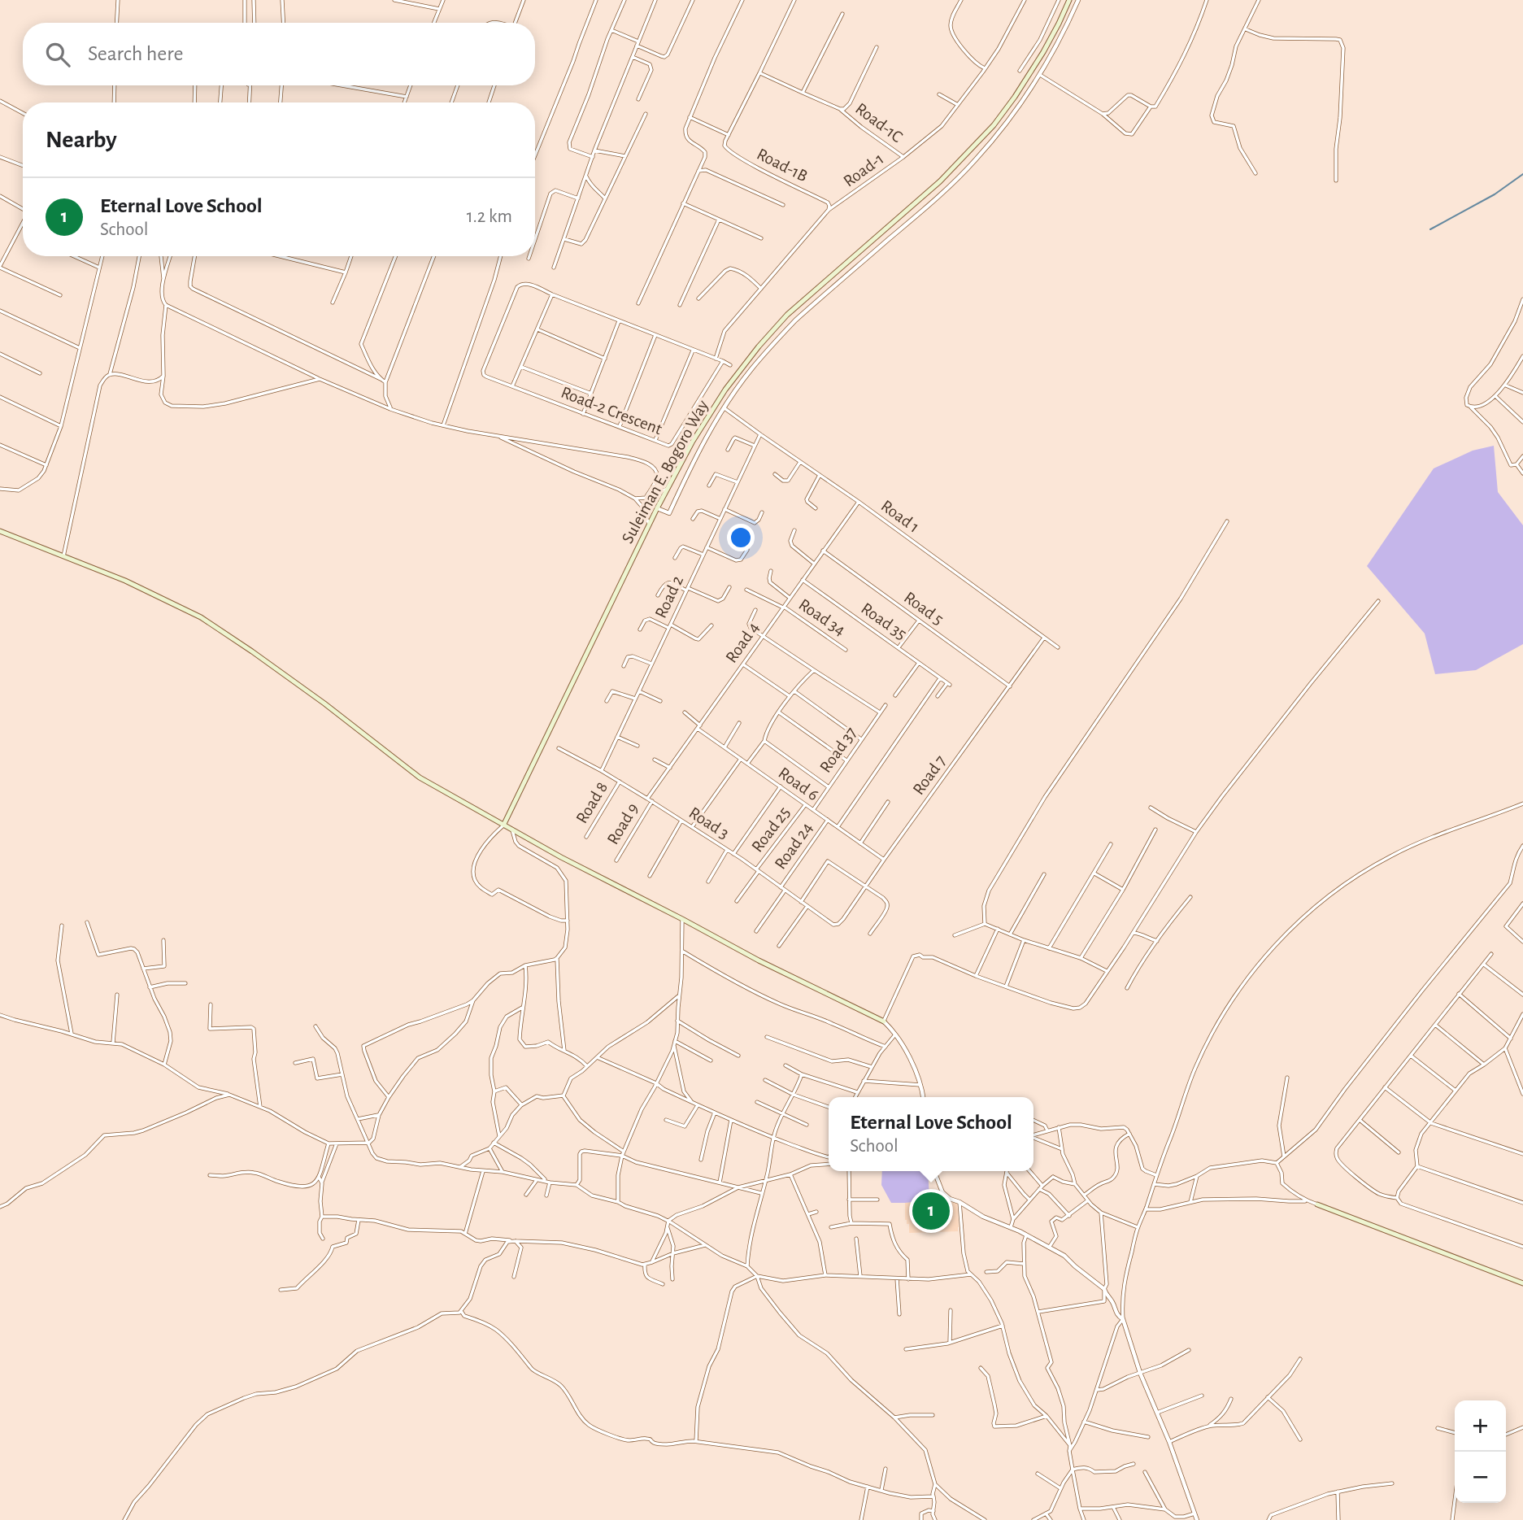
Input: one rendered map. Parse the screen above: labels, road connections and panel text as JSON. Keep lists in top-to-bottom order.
{
  "streets": {
    "main road": ["Suleiman E. Bogoro Way"],
    "street": [
      "Road-1C",
      "Road-1B",
      "Road-1",
      "Road-2 Crescent",
      "Road 1",
      "Road 2",
      "Road 5",
      "Road 34",
      "Road 35",
      "Road 4",
      "Road 37",
      "Road 7",
      "Road 6",
      "Road 8",
      "Road 3",
      "Road 9",
      "Road 25",
      "Road 24"
    ]
  },
  "crossings": [
    ["Road-1C", "Road-1"],
    ["Road-1B", "Road-1"],
    ["Suleiman E. Bogoro Way", "Road 1"],
    ["Road 1", "Road 2"],
    ["Road 1", "Road 4"],
    ["Road 1", "Road 7"],
    ["Road 2", "Road 3"],
    ["Road 5", "Road 4"],
    ["Road 5", "Road 7"],
    ["Road 34", "Road 4"],
    ["Road 35", "Road 4"],
    ["Road 4", "Road 6"],
    ["Road 4", "Road 3"],
    ["Road 37", "Road 6"],
    ["Road 7", "Road 6"],
    ["Road 7", "Road 3"],
    ["Road 6", "Road 25"],
    ["Road 6", "Road 24"],
    ["Road 8", "Road 3"],
    ["Road 3", "Road 9"],
    ["Road 3", "Road 25"],
    ["Road 3", "Road 24"]
  ],
  "page": {
    "search": "Search here",
    "heading": "Nearby",
    "list": [
      {
        "mark": "1",
        "name": "Eternal Love School",
        "note": "School",
        "value": "1.2 km"
      }
    ],
    "popup": ["Eternal Love School", "School"],
    "pins": "1",
    "map_buttons": ["+", "−"]
  }
}
